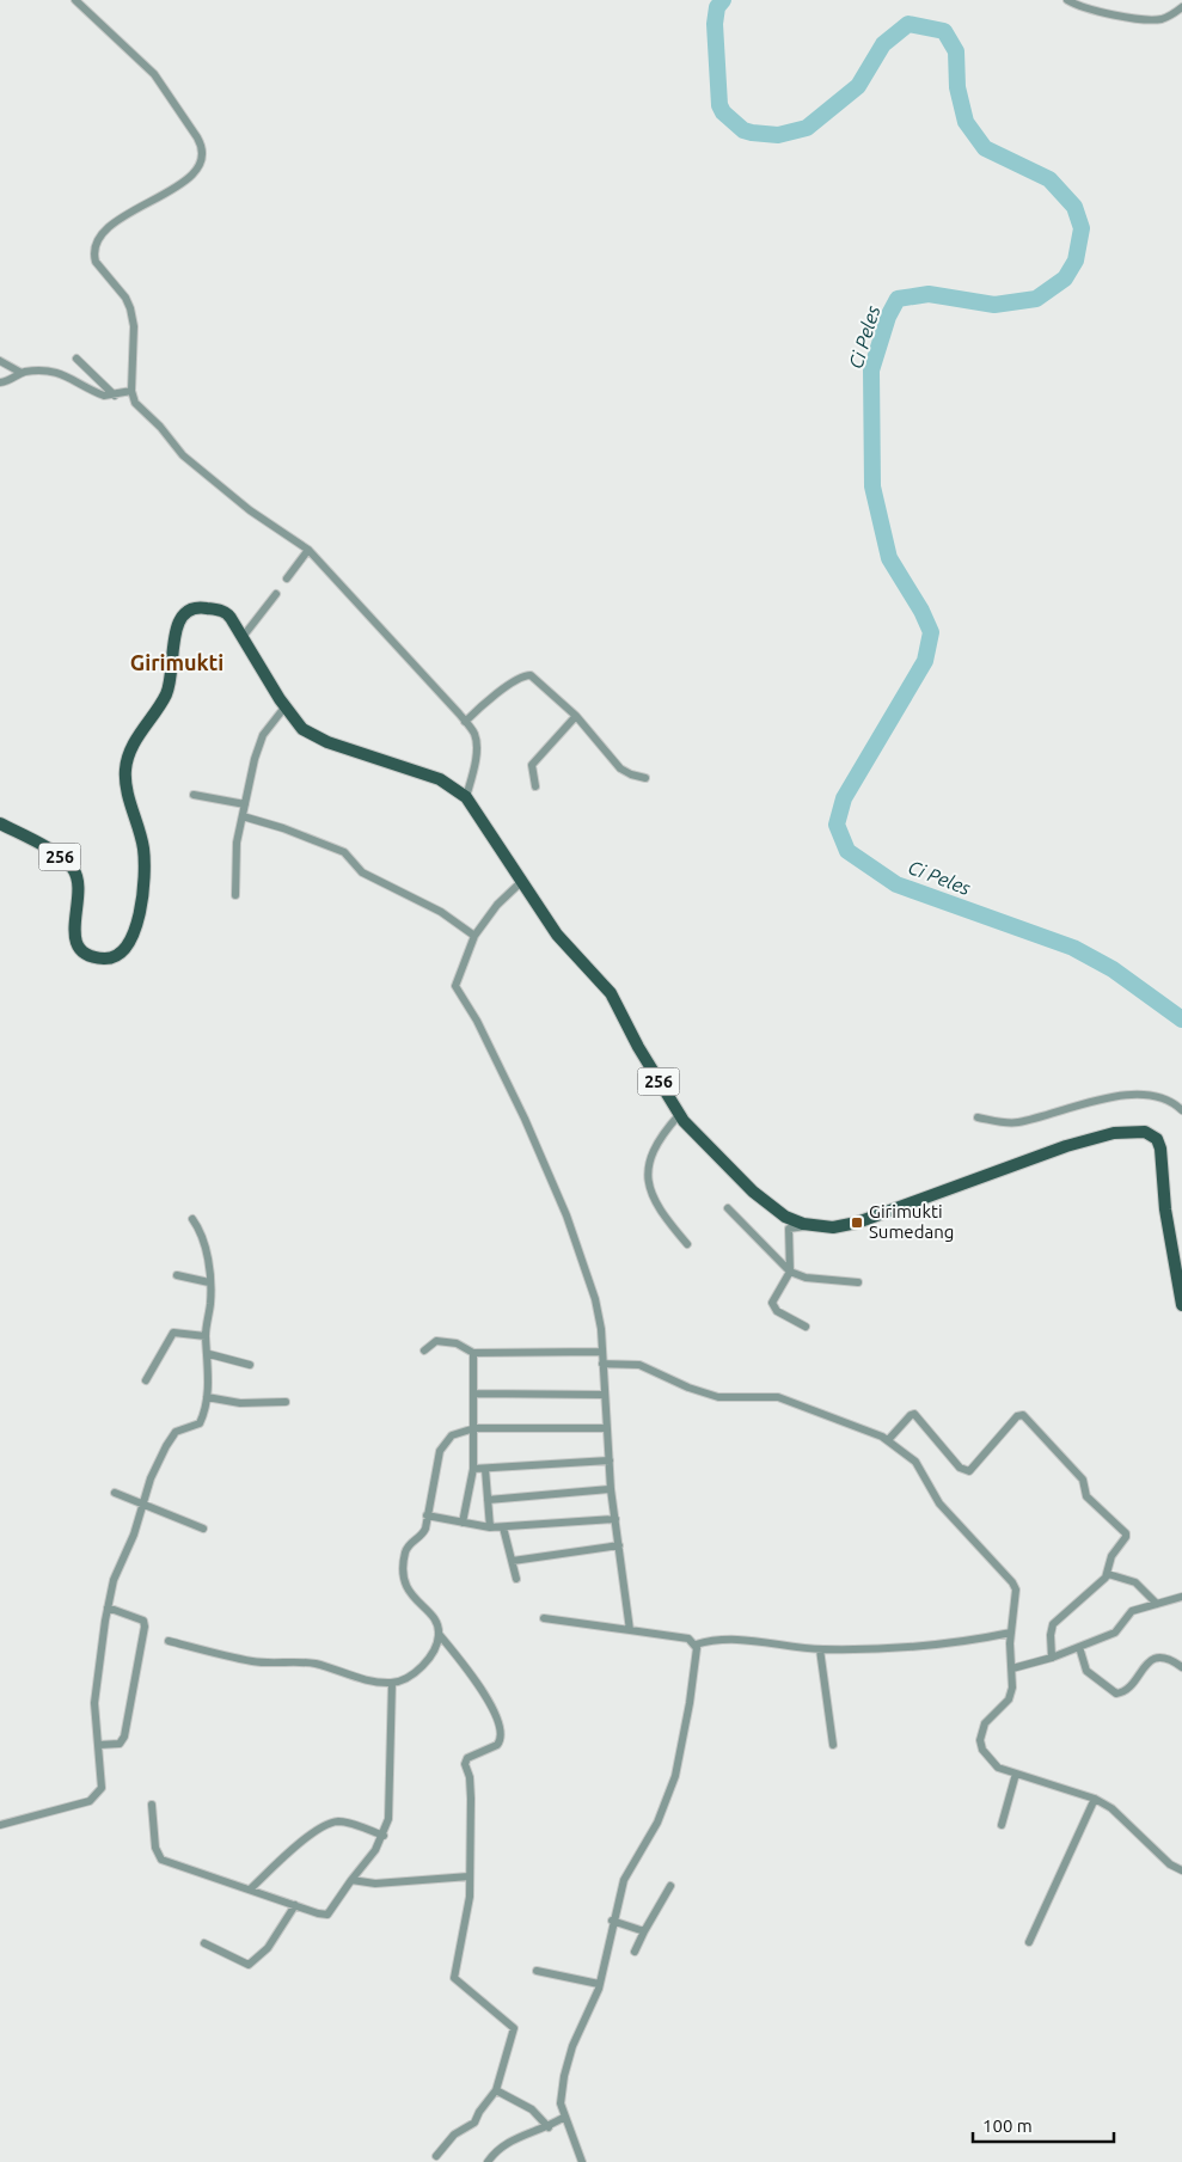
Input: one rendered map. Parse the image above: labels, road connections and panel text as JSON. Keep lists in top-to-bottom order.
{
  "streets": {
    "main road": ["256"]
  },
  "districts": ["Girimukti"],
  "water": ["Ci Peles"],
  "places": {
    "transit": ["Girimukti Sumedang"]
  },
  "scale_bar": "100 m"
}
